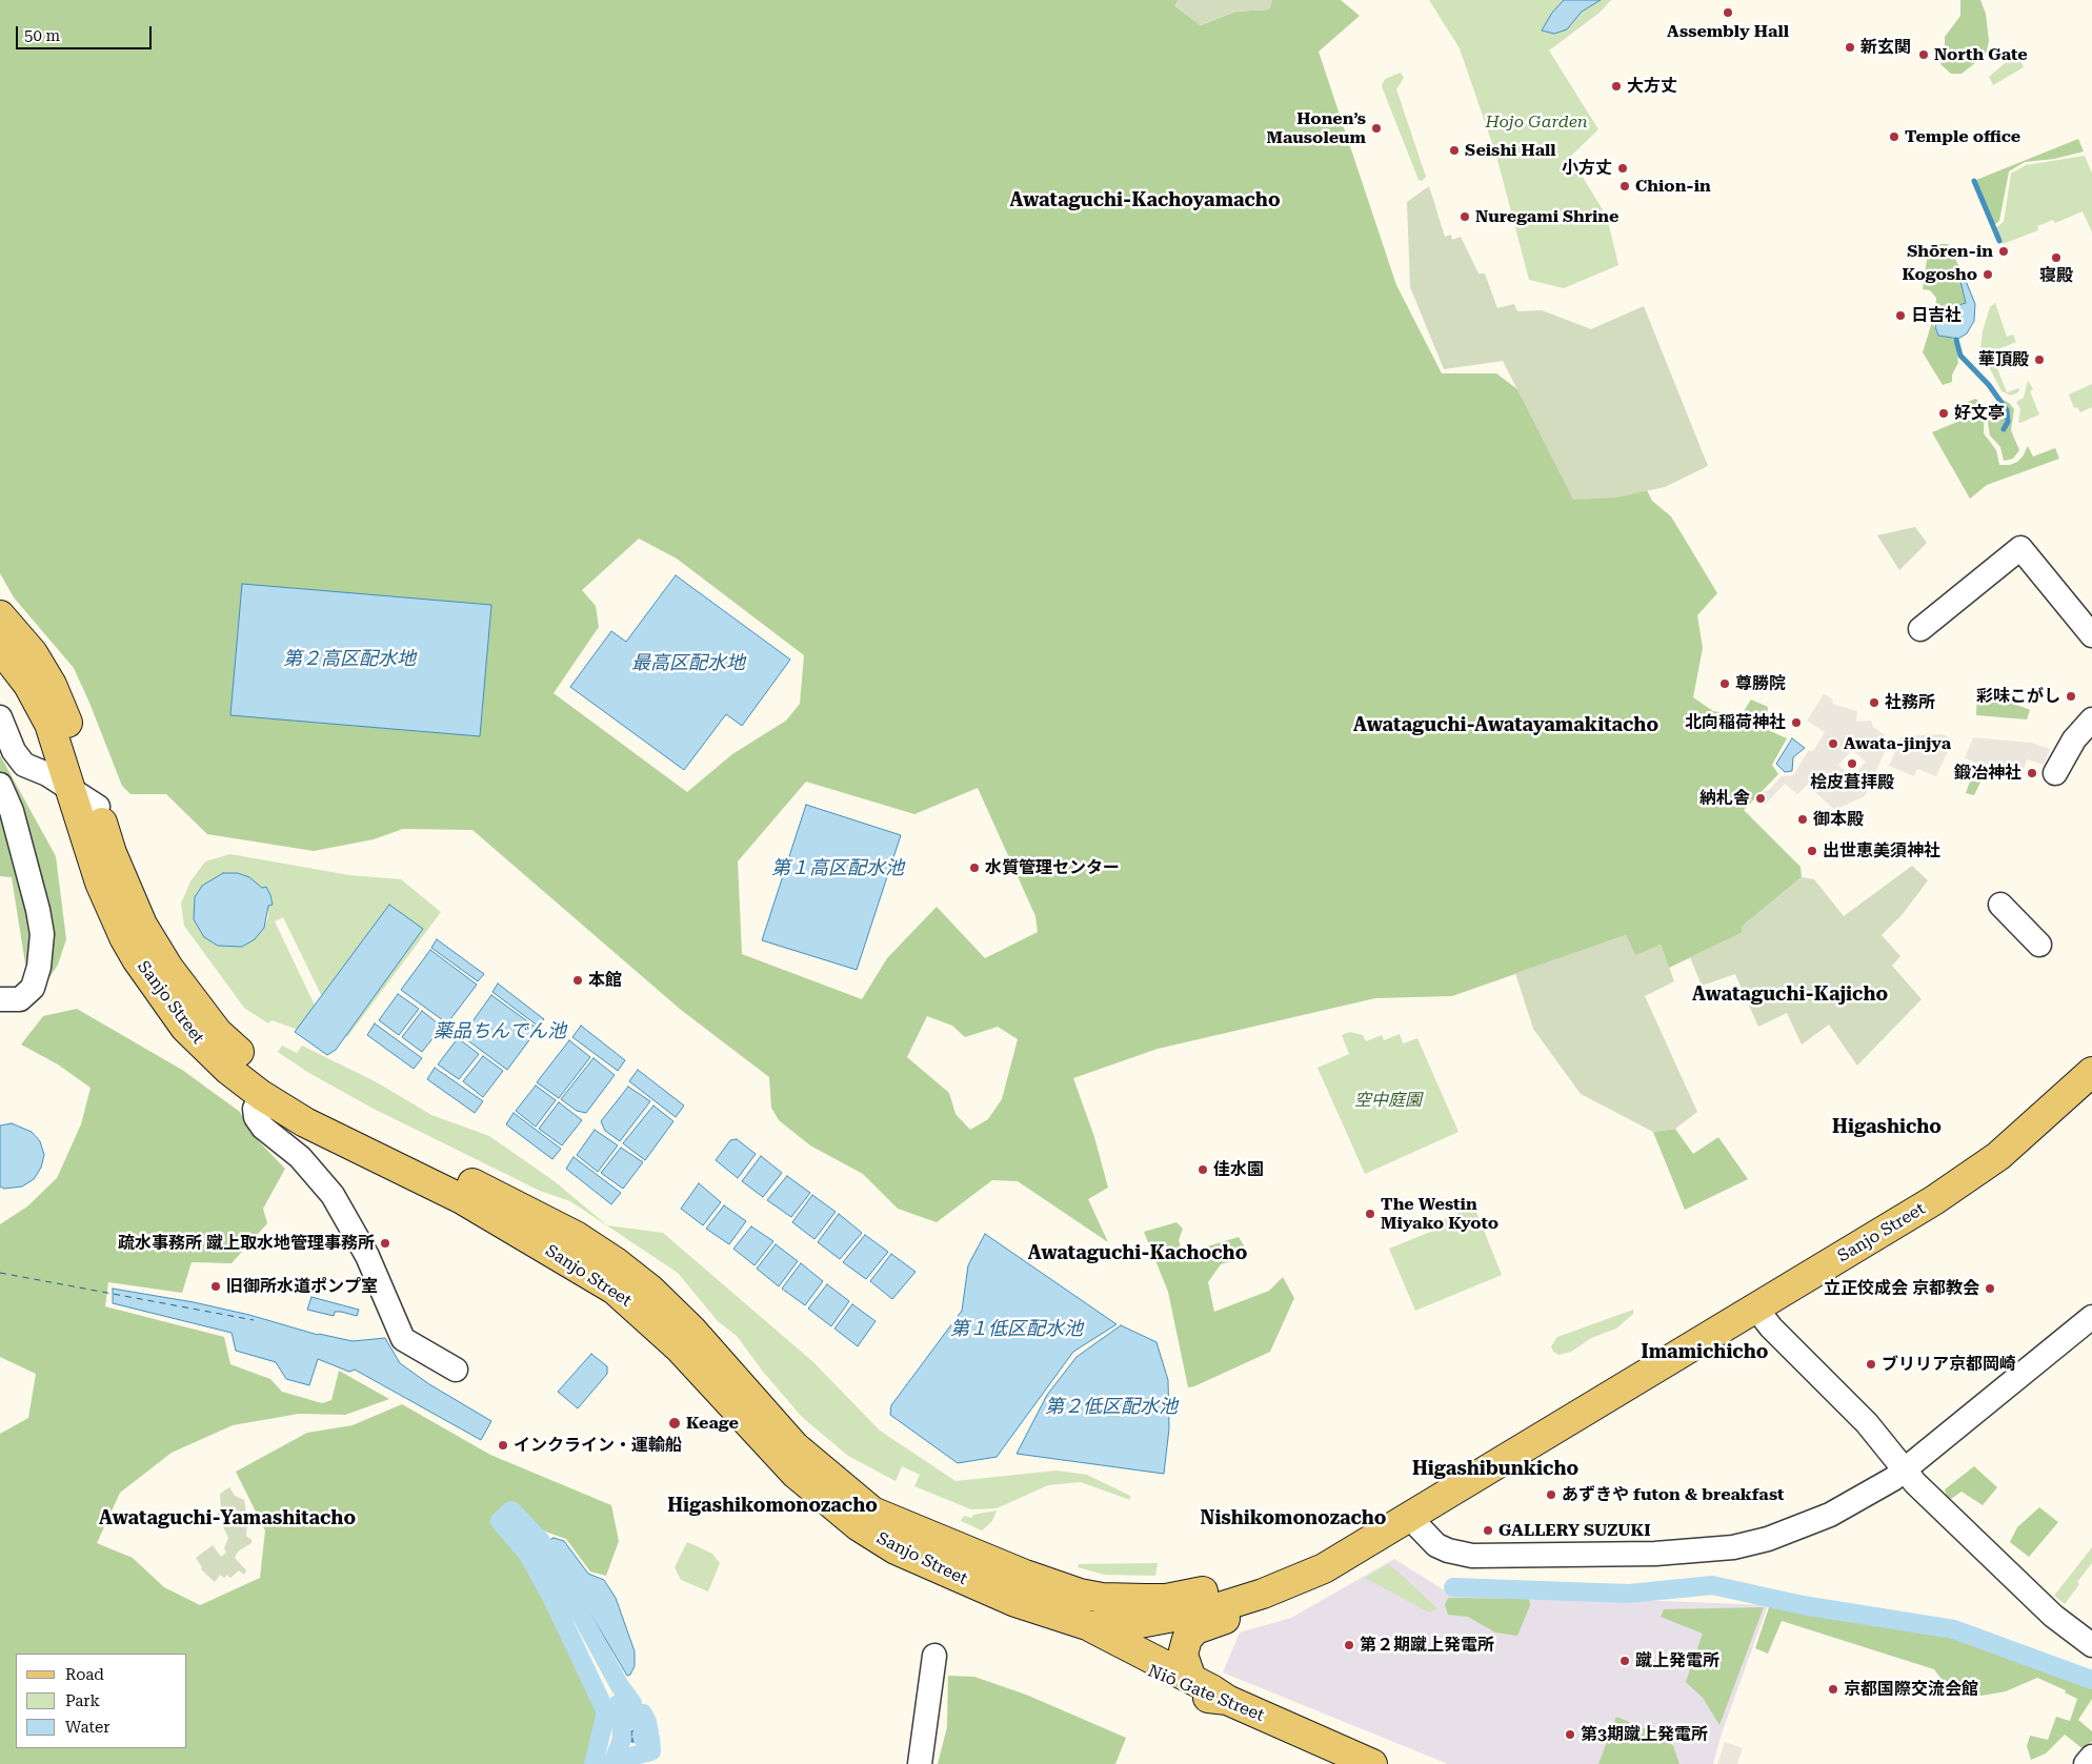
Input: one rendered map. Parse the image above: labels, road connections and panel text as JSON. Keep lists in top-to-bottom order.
{
  "streets": {
    "main road": ["Sanjo Street", "Niō Gate Street"]
  },
  "crossings": [
    ["Sanjo Street", "Niō Gate Street"]
  ],
  "districts": [
    "Awataguchi-Kachoyamacho",
    "Awataguchi-Awatayamakitacho",
    "Awataguchi-Kajicho",
    "Higashicho",
    "Awataguchi-Kachocho",
    "Imamichicho",
    "Higashibunkicho",
    "Higashikomonozacho",
    "Awataguchi-Yamashitacho",
    "Nishikomonozacho"
  ],
  "water": [
    "第２高区配水地",
    "最高区配水地",
    "第１高区配水池",
    "薬品ちんでん池",
    "第１低区配水池",
    "第２低区配水池"
  ],
  "parks": ["Hojo Garden", "空中庭園"],
  "places": [
    "Assembly Hall",
    "新玄関",
    "North Gate",
    "大方丈",
    "Honen’s Mausoleum",
    "Temple office",
    "Seishi Hall",
    "小方丈",
    "Chion-in",
    "Nuregami Shrine",
    "Shōren-in",
    "寝殿",
    "Kogosho",
    "日吉社",
    "華頂殿",
    "好文亭",
    "尊勝院",
    "彩味こがし",
    "社務所",
    "北向稲荷神社",
    "Awata-jinjya",
    "桧皮葺拝殿",
    "鍛冶神社",
    "納札舎",
    "御本殿",
    "出世恵美須神社",
    "水質管理センター",
    "本館",
    "佳水園",
    "The Westin Miyako Kyoto",
    "疏水事務所 蹴上取水地管理事務所",
    "旧御所水道ポンプ室",
    "立正佼成会 京都教会",
    "ブリリア京都岡崎",
    "Keage",
    "インクライン・運輸船",
    "あずきや futon & breakfast",
    "GALLERY SUZUKI",
    "第２期蹴上発電所",
    "蹴上発電所",
    "京都国際交流会館",
    "第3期蹴上発電所"
  ],
  "legend": ["Road", "Park", "Water"],
  "scale_bar": "50 m"
}
